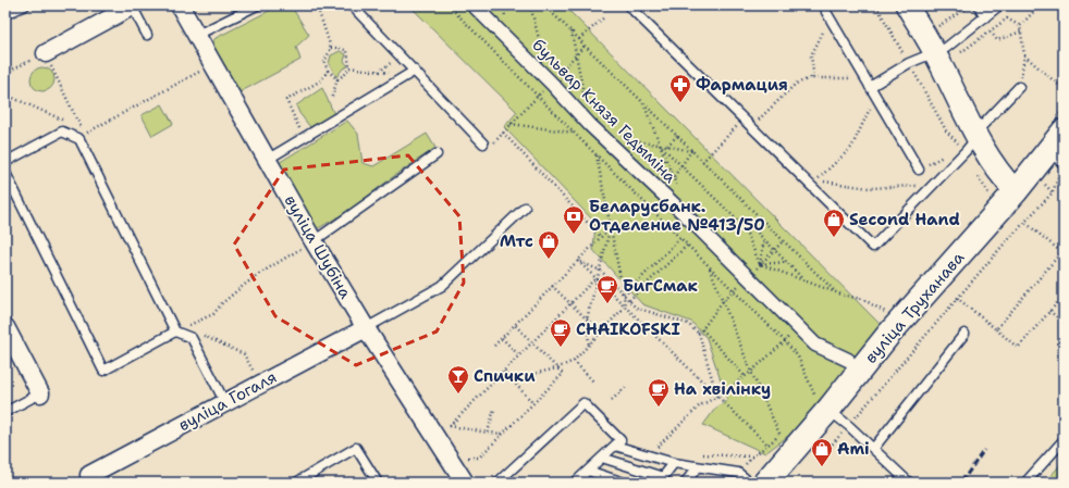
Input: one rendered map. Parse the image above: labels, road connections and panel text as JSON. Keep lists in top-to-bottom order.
{
  "streets": {
    "main road": ["вуліца Труханава"],
    "street": ["бульвар Князя Гедыміна", "вуліца Шубіна", "вуліца Гогаля"]
  },
  "crossings": [
    ["вуліца Шубіна", "вуліца Гогаля"]
  ],
  "places": {
    "pharmacy": ["Фармация"],
    "bank": ["Беларусбанк. Отделение №413/50"],
    "shop": ["Second Hand", "Мтс", "Ami"],
    "cafe": ["БигСмак", "CHAIKOFSKI", "На хвілінку"],
    "bar": ["Спички"]
  }
}
